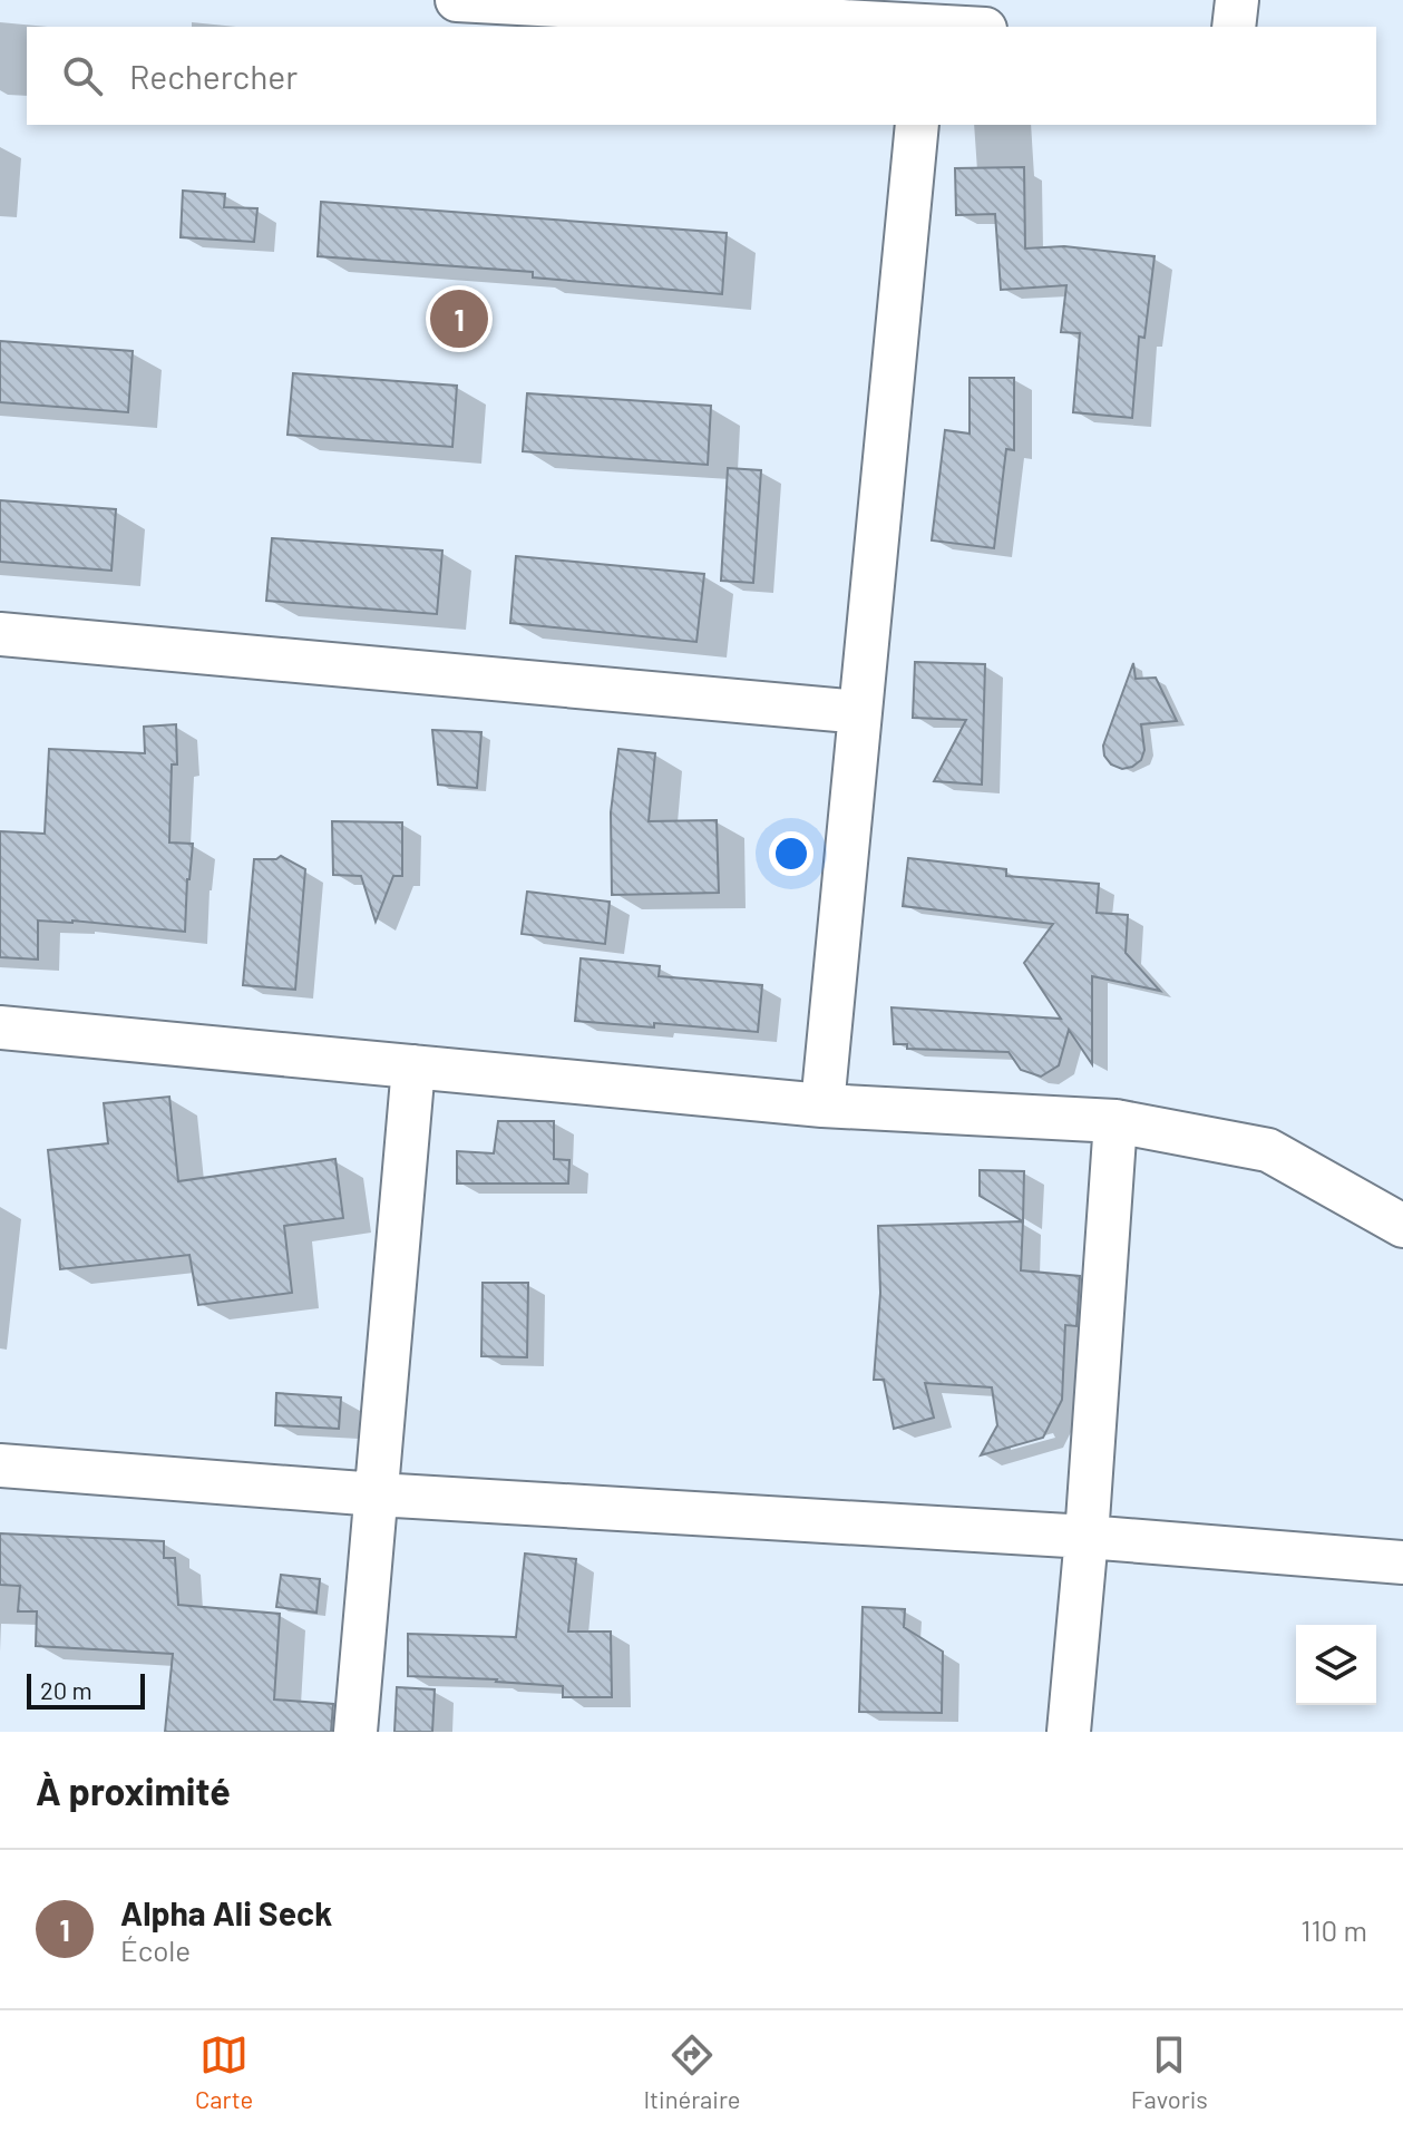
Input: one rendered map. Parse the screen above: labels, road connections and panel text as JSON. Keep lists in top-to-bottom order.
{
  "scale_bar": "20 m",
  "page": {
    "search": "Rechercher",
    "pins": "1",
    "scale": "20 m",
    "heading": "À proximité",
    "list": [
      {
        "mark": "1",
        "name": "Alpha Ali Seck",
        "note": "École",
        "value": "110 m"
      }
    ],
    "nav": ["Carte", "Itinéraire", "Favoris"]
  }
}
